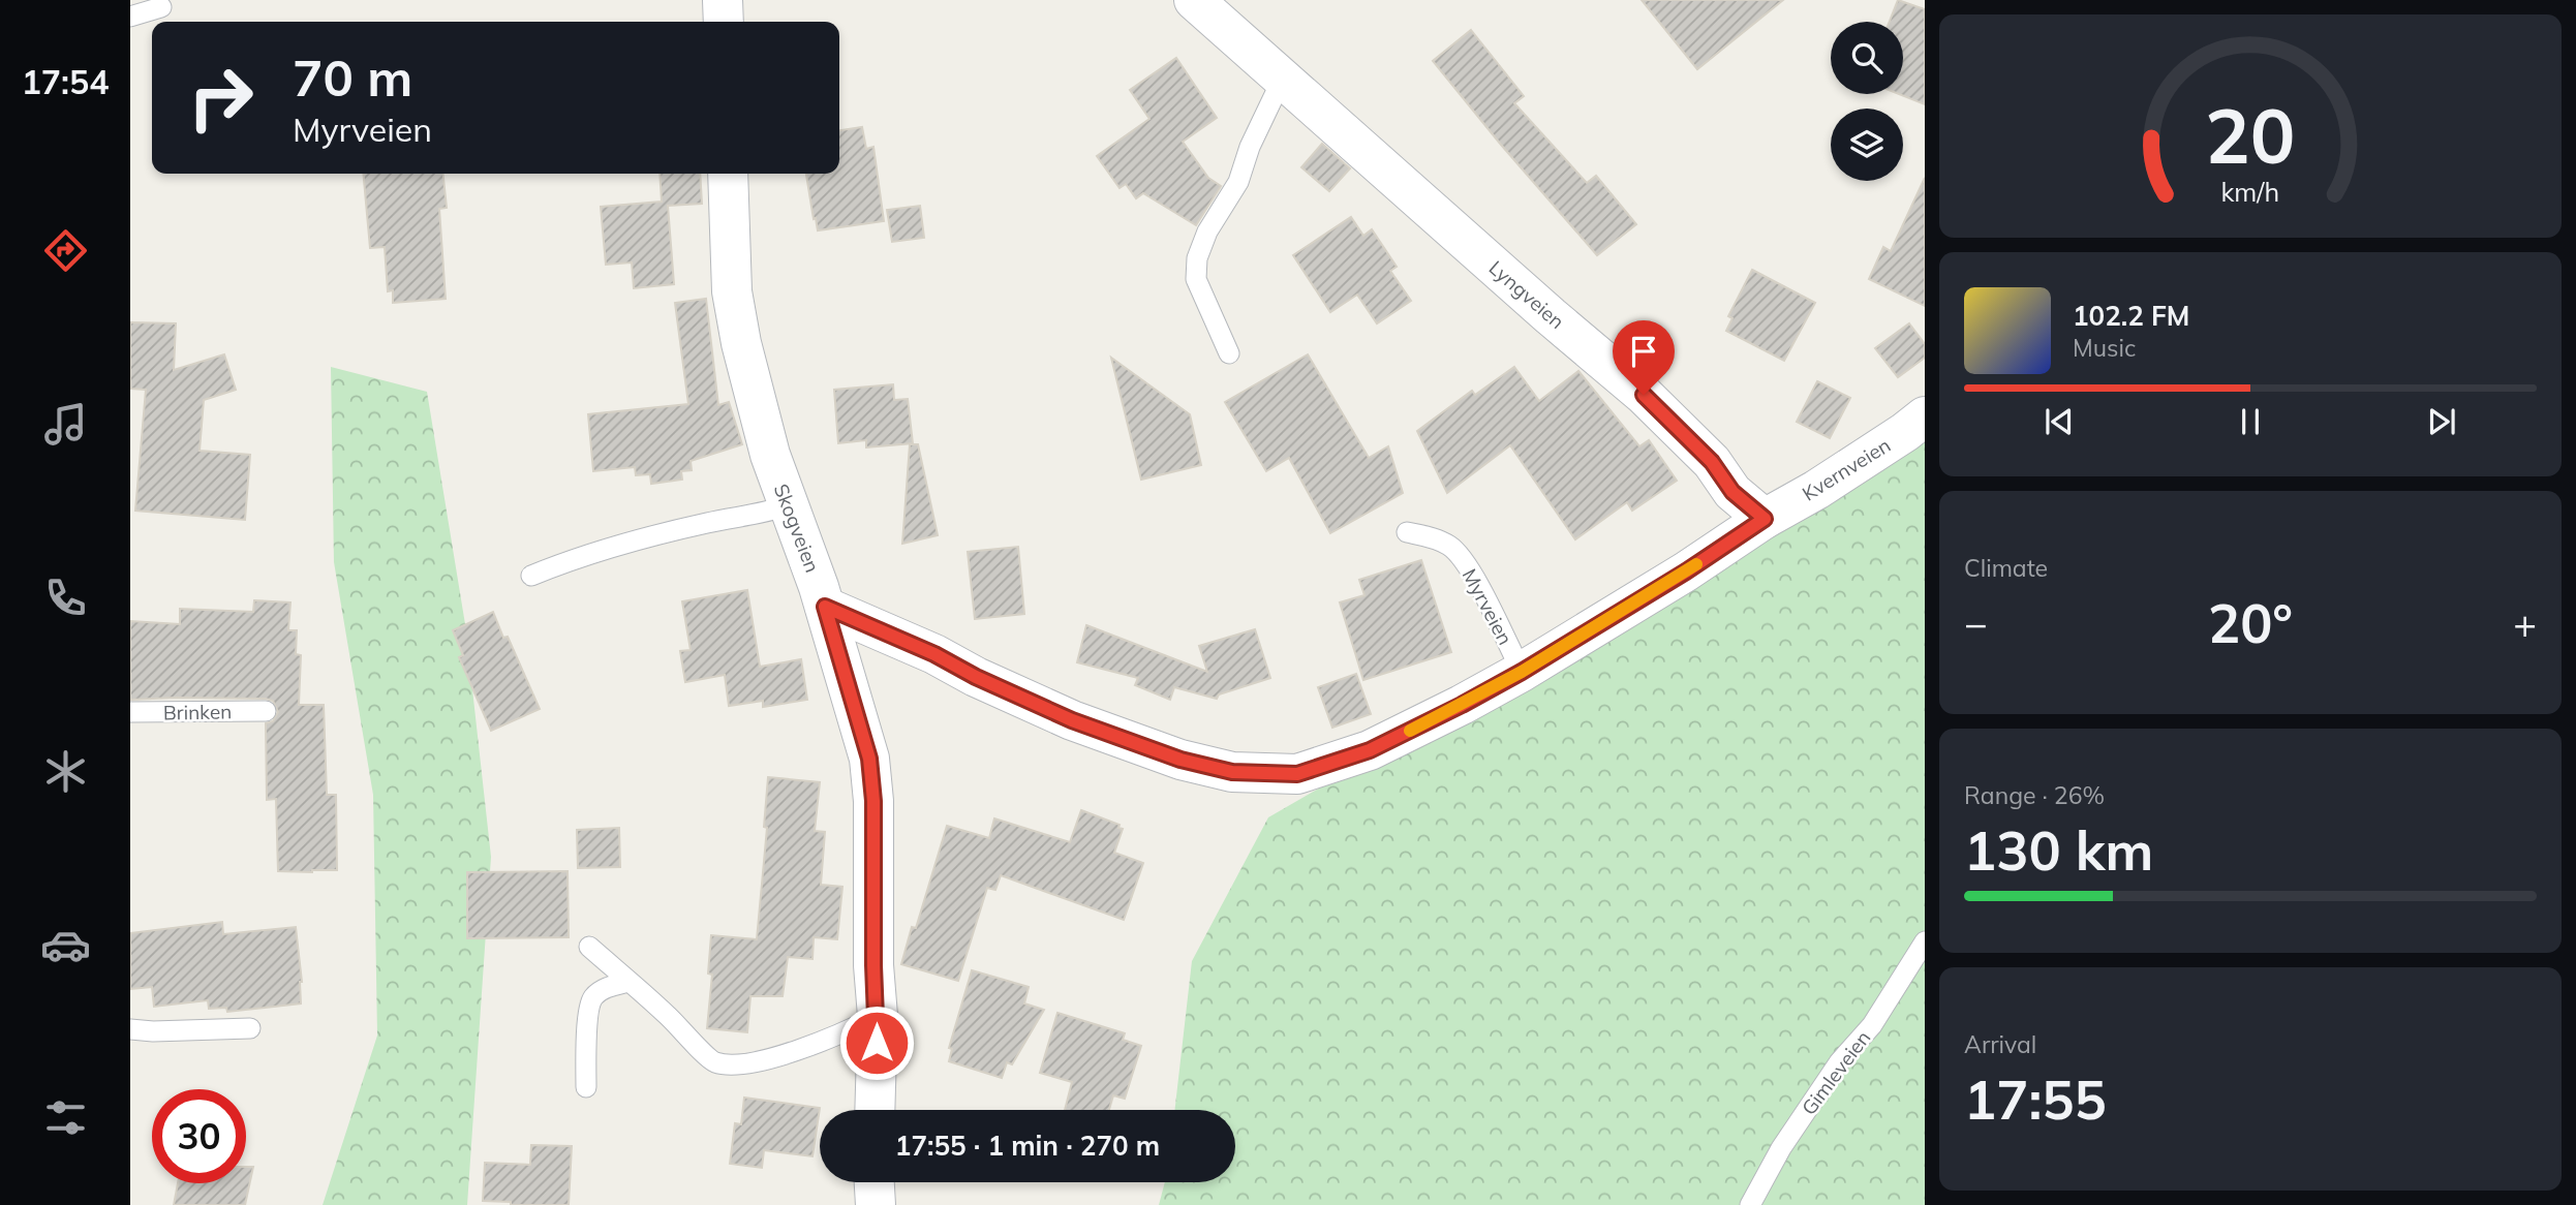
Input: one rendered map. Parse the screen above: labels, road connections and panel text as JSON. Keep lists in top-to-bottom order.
{
  "streets": {
    "street": ["Lyngveien", "Kvernveien", "Skogveien"],
    "lane": ["Myrveien", "Brinken", "Gimleveien"]
  },
  "crossings": [
    ["Lyngveien", "Kvernveien"]
  ],
  "page": {
    "tabs": "17:54",
    "turn": ["70 m", "Myrveien"],
    "song": ["102.2 FM", "Music"],
    "tile": [
      "Climate",
      ["Range · 26%", "130 km"],
      ["Arrival", "17:55"]
    ],
    "heat": ["−", "20°", "+"],
    "limit": "30",
    "trip": "17:55 · 1 min · 270 m",
    "gauge": ["20", "km/h"]
  }
}
